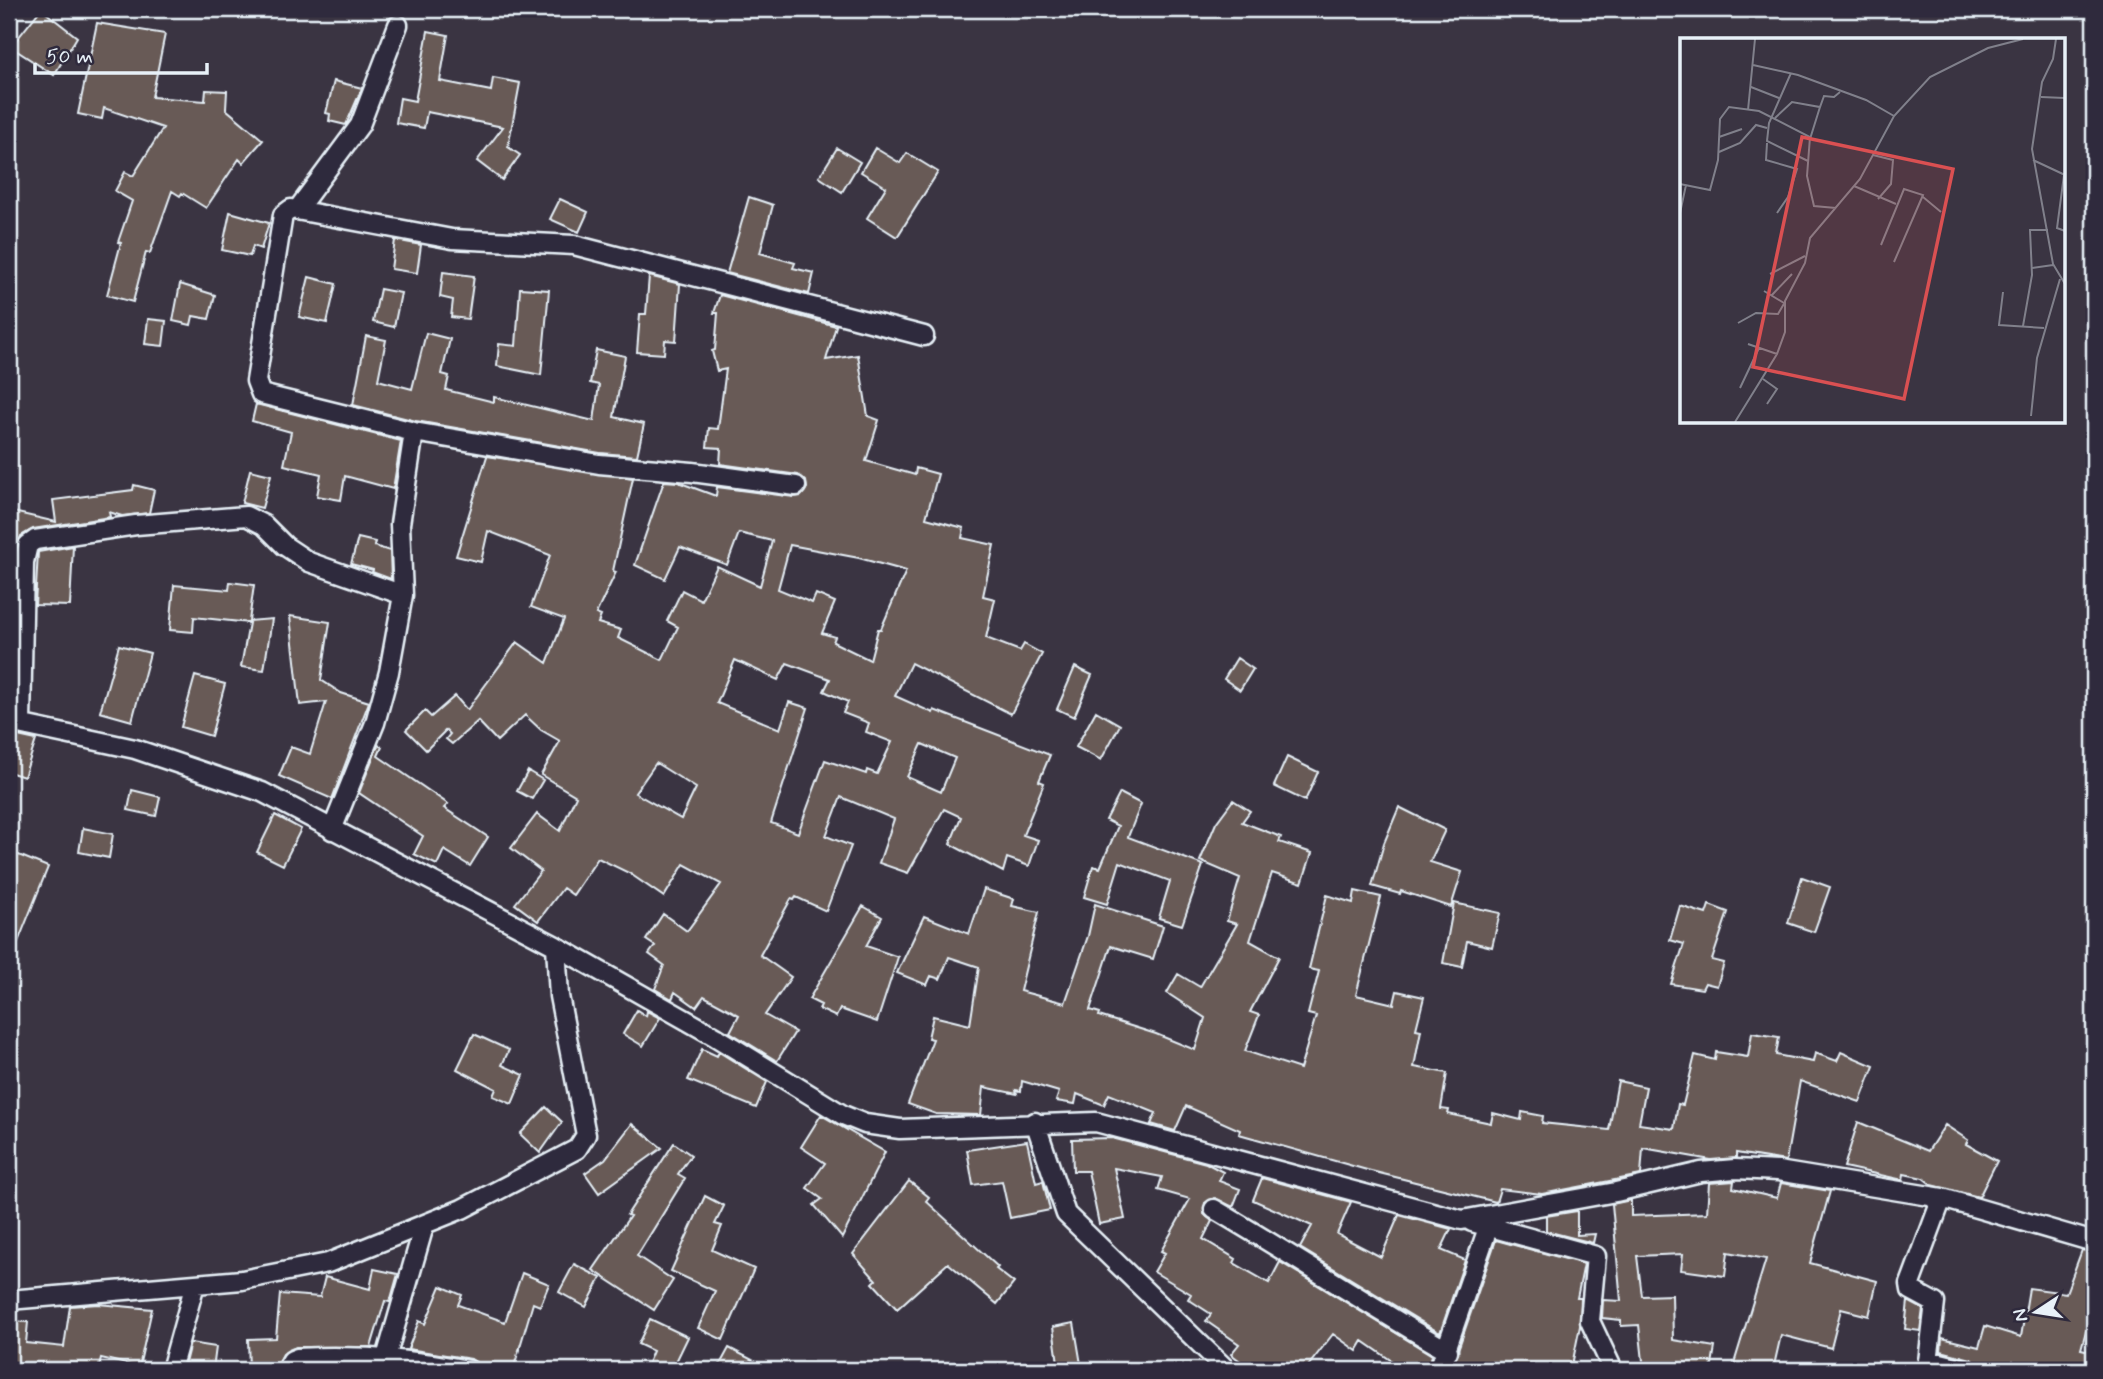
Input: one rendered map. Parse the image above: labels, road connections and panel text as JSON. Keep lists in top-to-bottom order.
{
  "scale_bar": "50 m",
  "north": "left"
}
